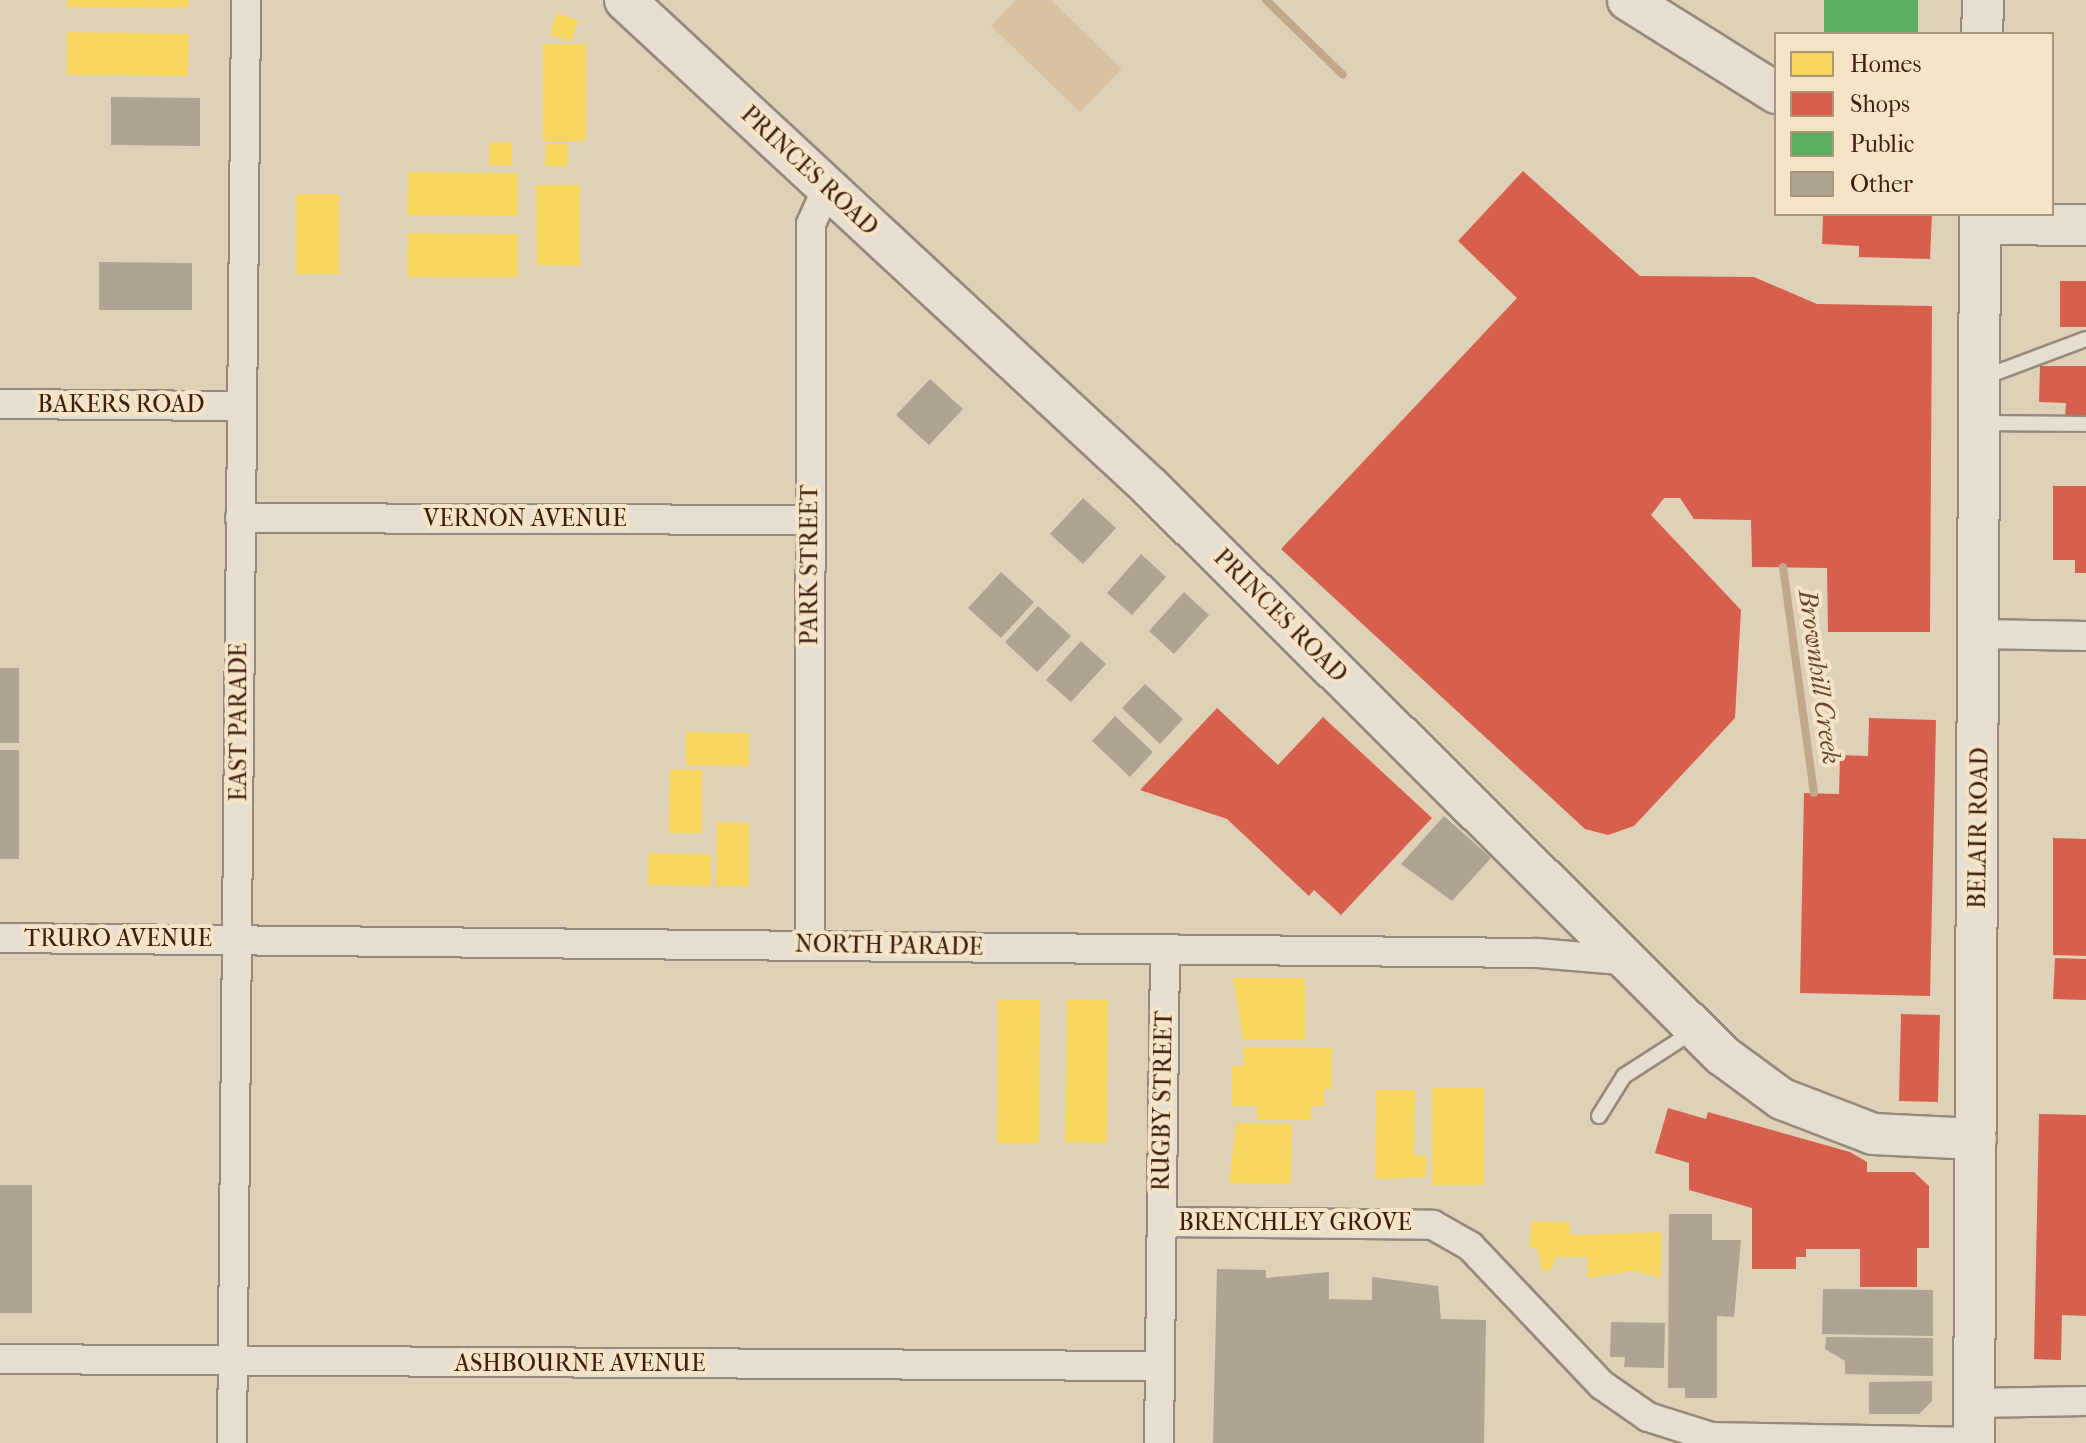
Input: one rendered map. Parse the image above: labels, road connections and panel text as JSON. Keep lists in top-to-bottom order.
{
  "streets": {
    "street": [
      "PRINCES ROAD",
      "BAKERS ROAD",
      "VERNON AVENUE",
      "PARK STREET",
      "EAST PARADE",
      "BELAIR ROAD",
      "TRURO AVENUE",
      "NORTH PARADE",
      "RUGBY STREET",
      "BRENCHLEY GROVE",
      "ASHBOURNE AVENUE"
    ]
  },
  "crossings": [
    ["PRINCES ROAD", "PARK STREET"],
    ["PRINCES ROAD", "BELAIR ROAD"],
    ["PRINCES ROAD", "NORTH PARADE"],
    ["BAKERS ROAD", "EAST PARADE"],
    ["VERNON AVENUE", "PARK STREET"],
    ["VERNON AVENUE", "EAST PARADE"],
    ["PARK STREET", "NORTH PARADE"],
    ["EAST PARADE", "TRURO AVENUE"],
    ["EAST PARADE", "NORTH PARADE"],
    ["EAST PARADE", "ASHBOURNE AVENUE"],
    ["BELAIR ROAD", "BRENCHLEY GROVE"],
    ["TRURO AVENUE", "NORTH PARADE"],
    ["NORTH PARADE", "RUGBY STREET"],
    ["RUGBY STREET", "BRENCHLEY GROVE"],
    ["RUGBY STREET", "ASHBOURNE AVENUE"]
  ],
  "water": ["Brownhill Creek"],
  "legend": [
    "Homes",
    "Shops",
    "Public",
    "Other"
  ]
}
